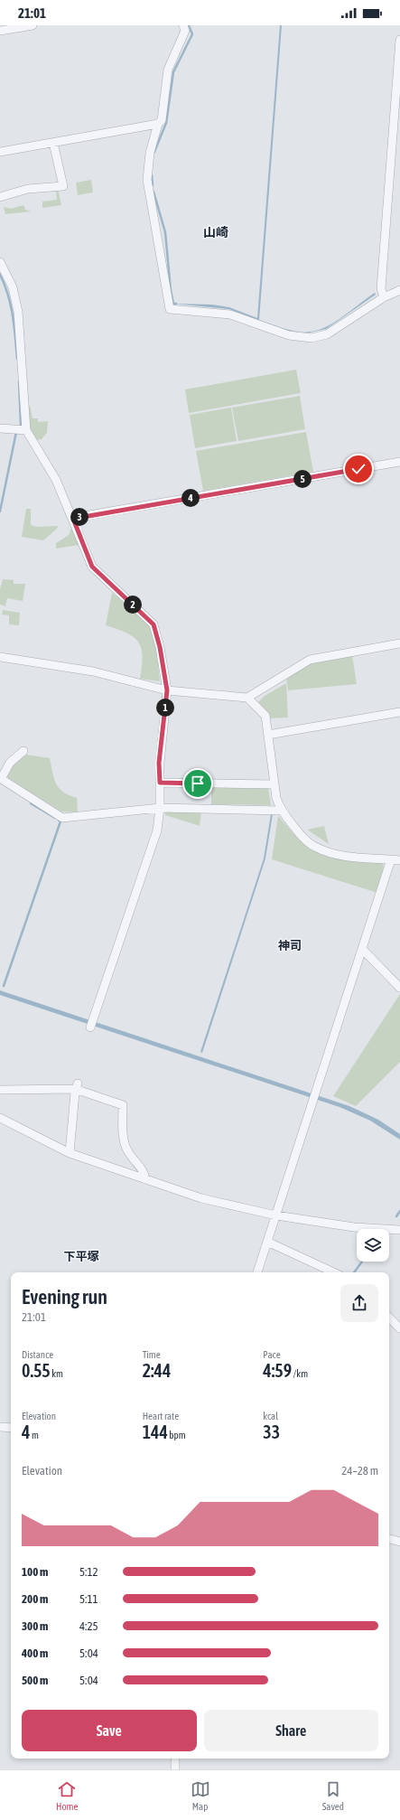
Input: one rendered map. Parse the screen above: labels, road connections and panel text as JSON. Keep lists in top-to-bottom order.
{
  "districts": ["山崎", "神司", "下平塚"],
  "page": {
    "status": "21:01",
    "pins": [
      "5",
      "4",
      "3",
      "2",
      "1"
    ],
    "heading": ["Evening run", "21:01"],
    "stats": [
      ["Distance", "0.55 km"],
      ["Time", "2:44"],
      ["Pace", "4:59 /km"],
      ["Elevation", "4 m"],
      ["Heart rate", "144 bpm"],
      ["kcal", "33"]
    ],
    "chart": ["Elevation", "24–28 m"],
    "list": [
      {
        "name": "100 m",
        "note": "5:12"
      },
      {
        "name": "200 m",
        "note": "5:11"
      },
      {
        "name": "300 m",
        "note": "4:25"
      },
      {
        "name": "400 m",
        "note": "5:04"
      },
      {
        "name": "500 m",
        "note": "5:04"
      }
    ],
    "buttons": ["Save", "Share"],
    "tabs": ["Home", "Map", "Saved"]
  }
}
